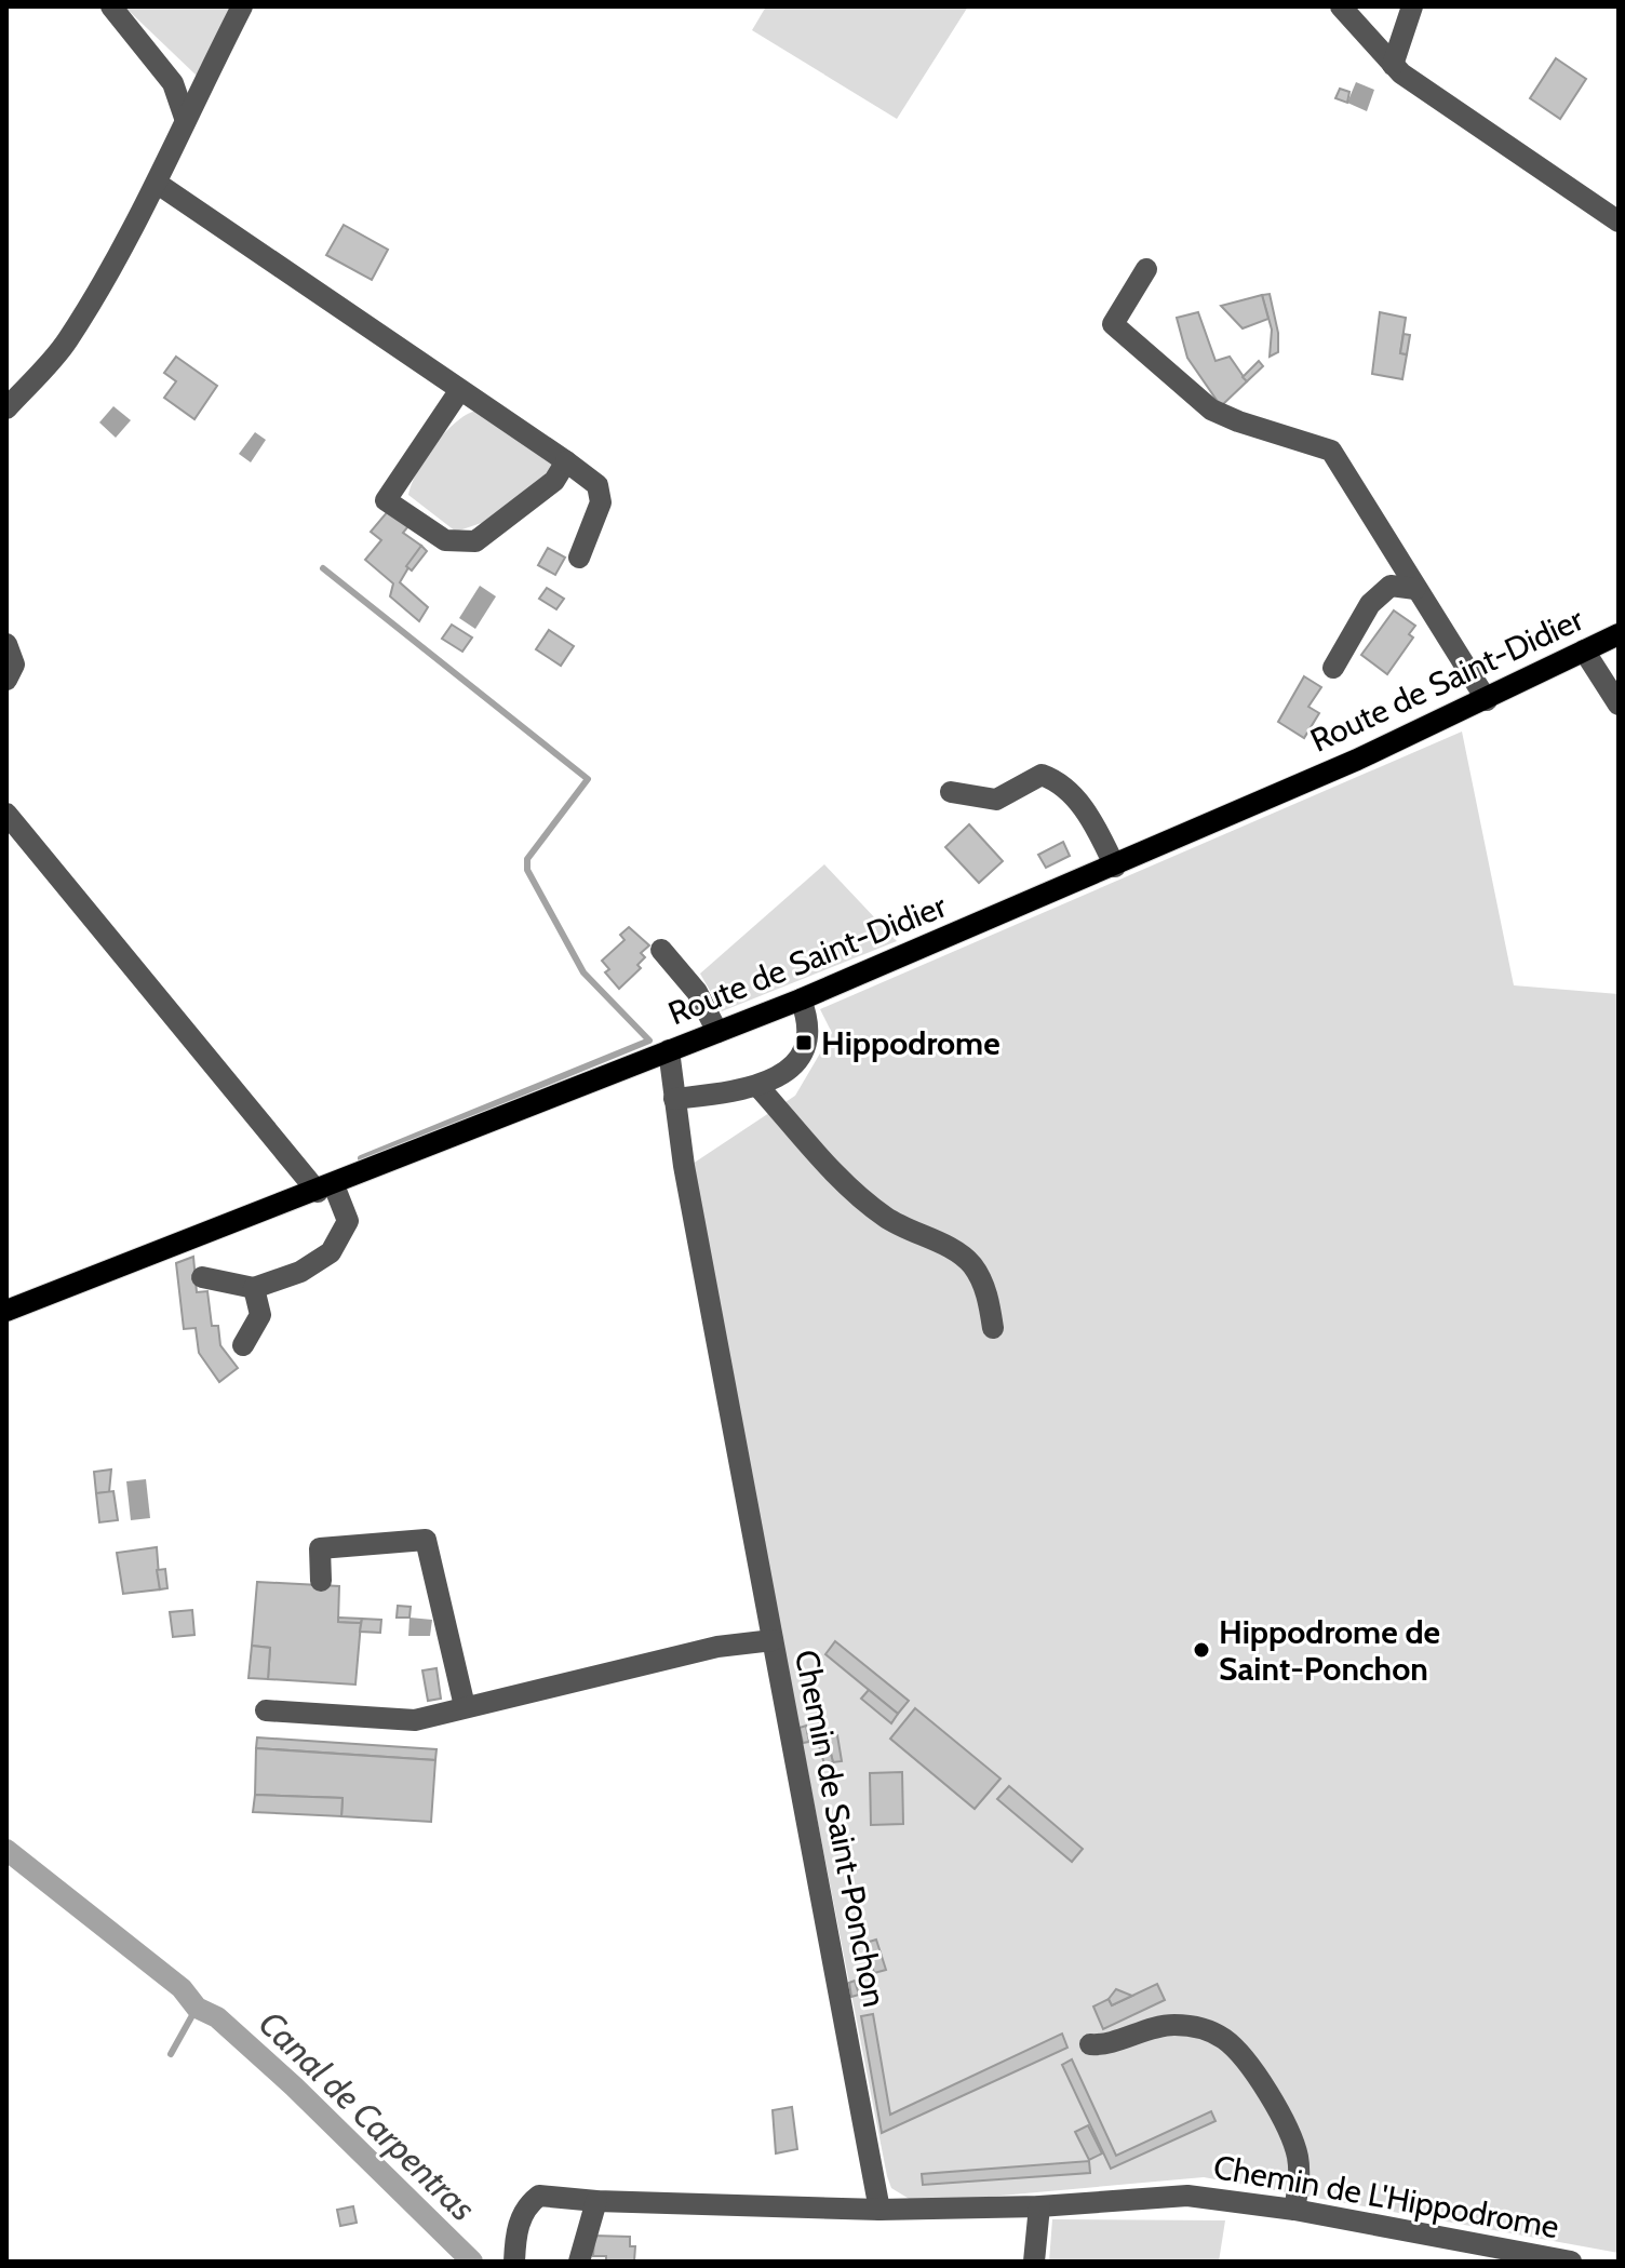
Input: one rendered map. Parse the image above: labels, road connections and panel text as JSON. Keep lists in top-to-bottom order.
{
  "streets": {
    "main road": ["Route de Saint-Didier"],
    "street": ["Chemin de Saint-Ponchon", "Chemin de L'Hippodrome"]
  },
  "crossings": [
    ["Route de Saint-Didier", "Chemin de Saint-Ponchon"],
    ["Chemin de Saint-Ponchon", "Chemin de L'Hippodrome"]
  ],
  "water": ["Canal de Carpentras"],
  "places": {
    "transit": ["Hippodrome"],
    "other": ["Hippodrome de Saint-Ponchon"]
  }
}
